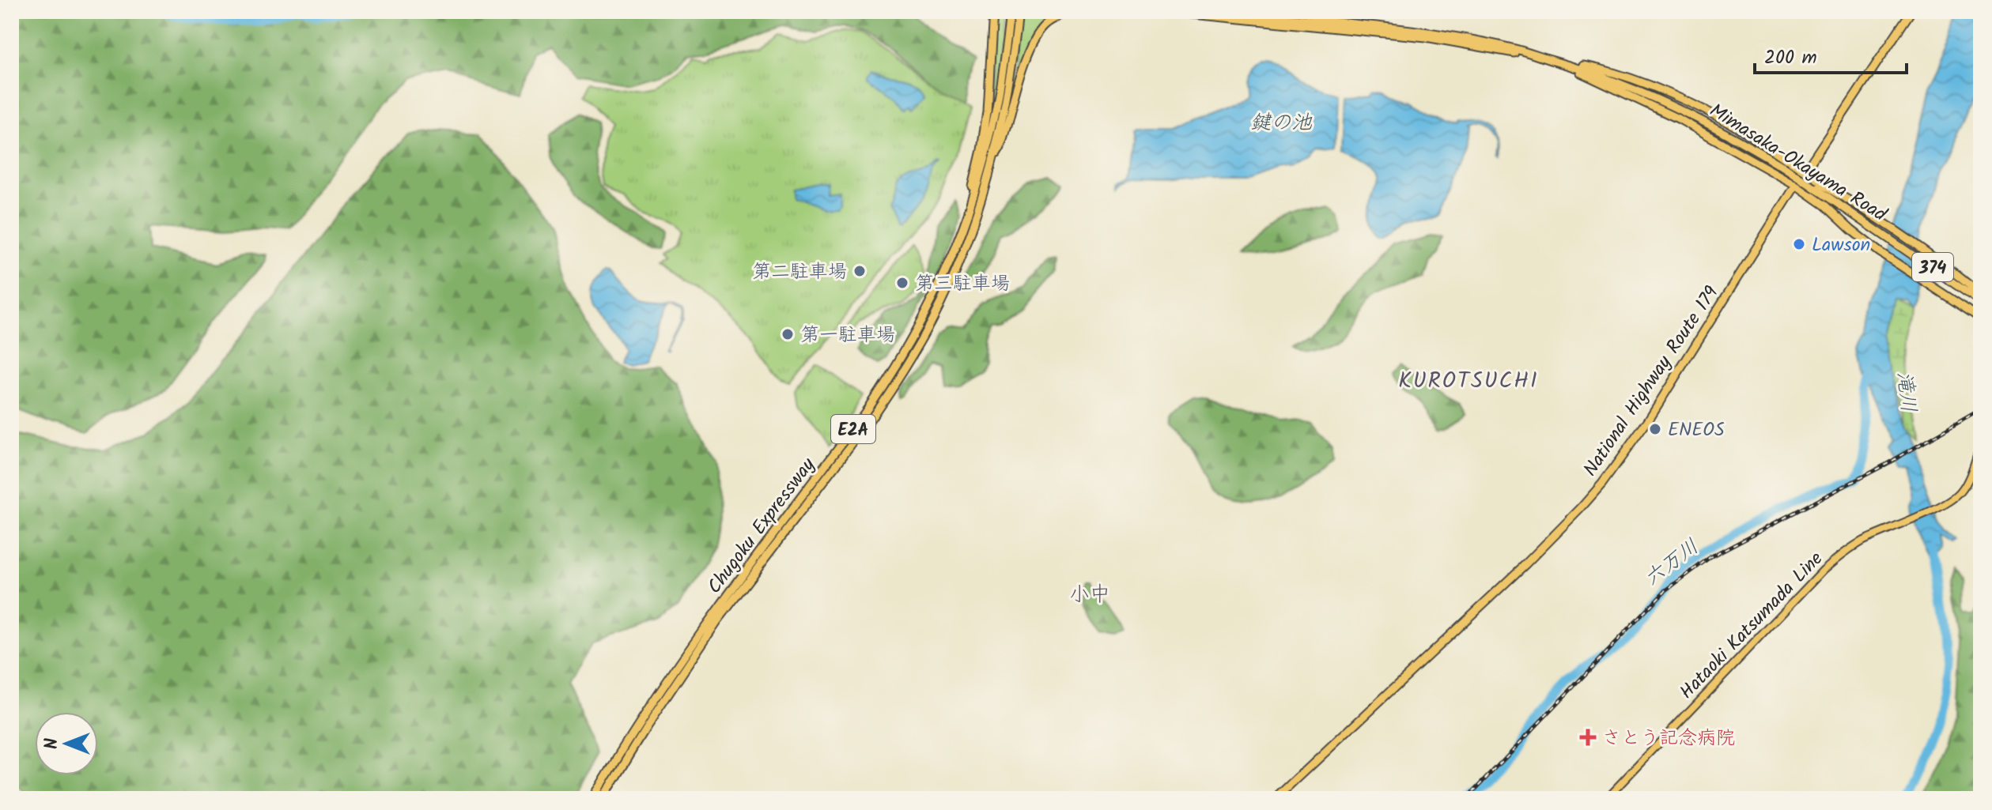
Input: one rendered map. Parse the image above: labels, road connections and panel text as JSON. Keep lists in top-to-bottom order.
{
  "streets": {
    "highway": [
      "Mimasaka-Okayama Road",
      "374",
      "National Highway Route 179",
      "E2A",
      "Chugoku Expressway"
    ],
    "main road": ["Hataoki Katsumada Line"]
  },
  "districts": ["KUROTSUCHI", "小中"],
  "water": ["鍵の池", "滝川", "六万川"],
  "places": {
    "other": [
      "Lawson",
      "第二駐車場",
      "第三駐車場",
      "第一駐車場",
      "ENEOS"
    ],
    "health": ["さとう記念病院"]
  },
  "scale_bar": "200 m",
  "north": "left"
}
